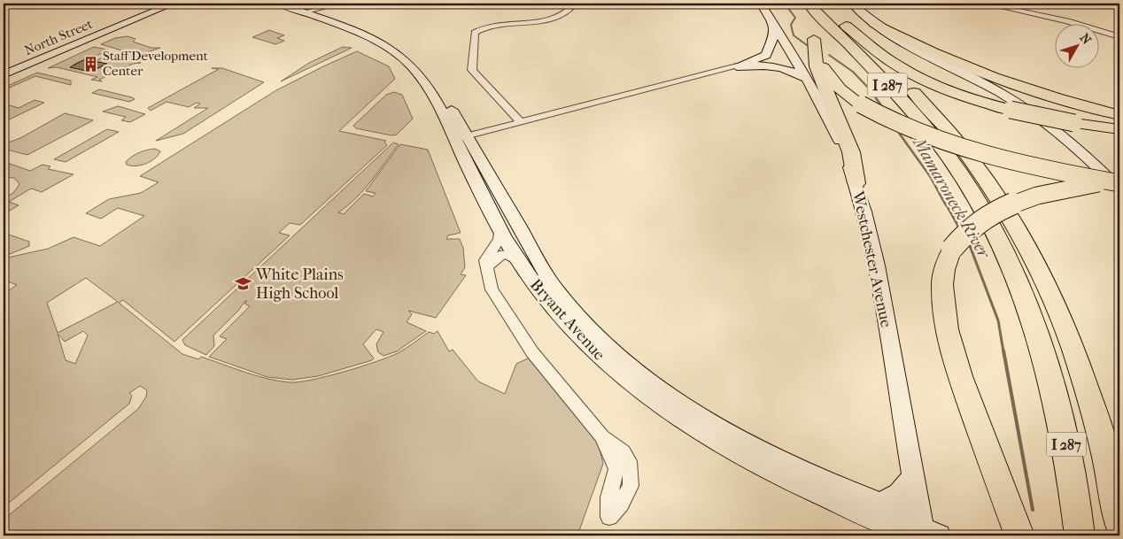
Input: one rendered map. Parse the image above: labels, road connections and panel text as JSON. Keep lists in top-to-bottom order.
{
  "streets": {
    "highway": ["I 287"],
    "main road": ["North Street", "Westchester Avenue", "Bryant Avenue"]
  },
  "crossings": [
    ["Westchester Avenue", "Bryant Avenue"]
  ],
  "water": ["Mamaroneck River"],
  "places": {
    "building": ["Staff Development Center"],
    "school or university": ["White Plains High School"]
  },
  "north": "top right"
}
